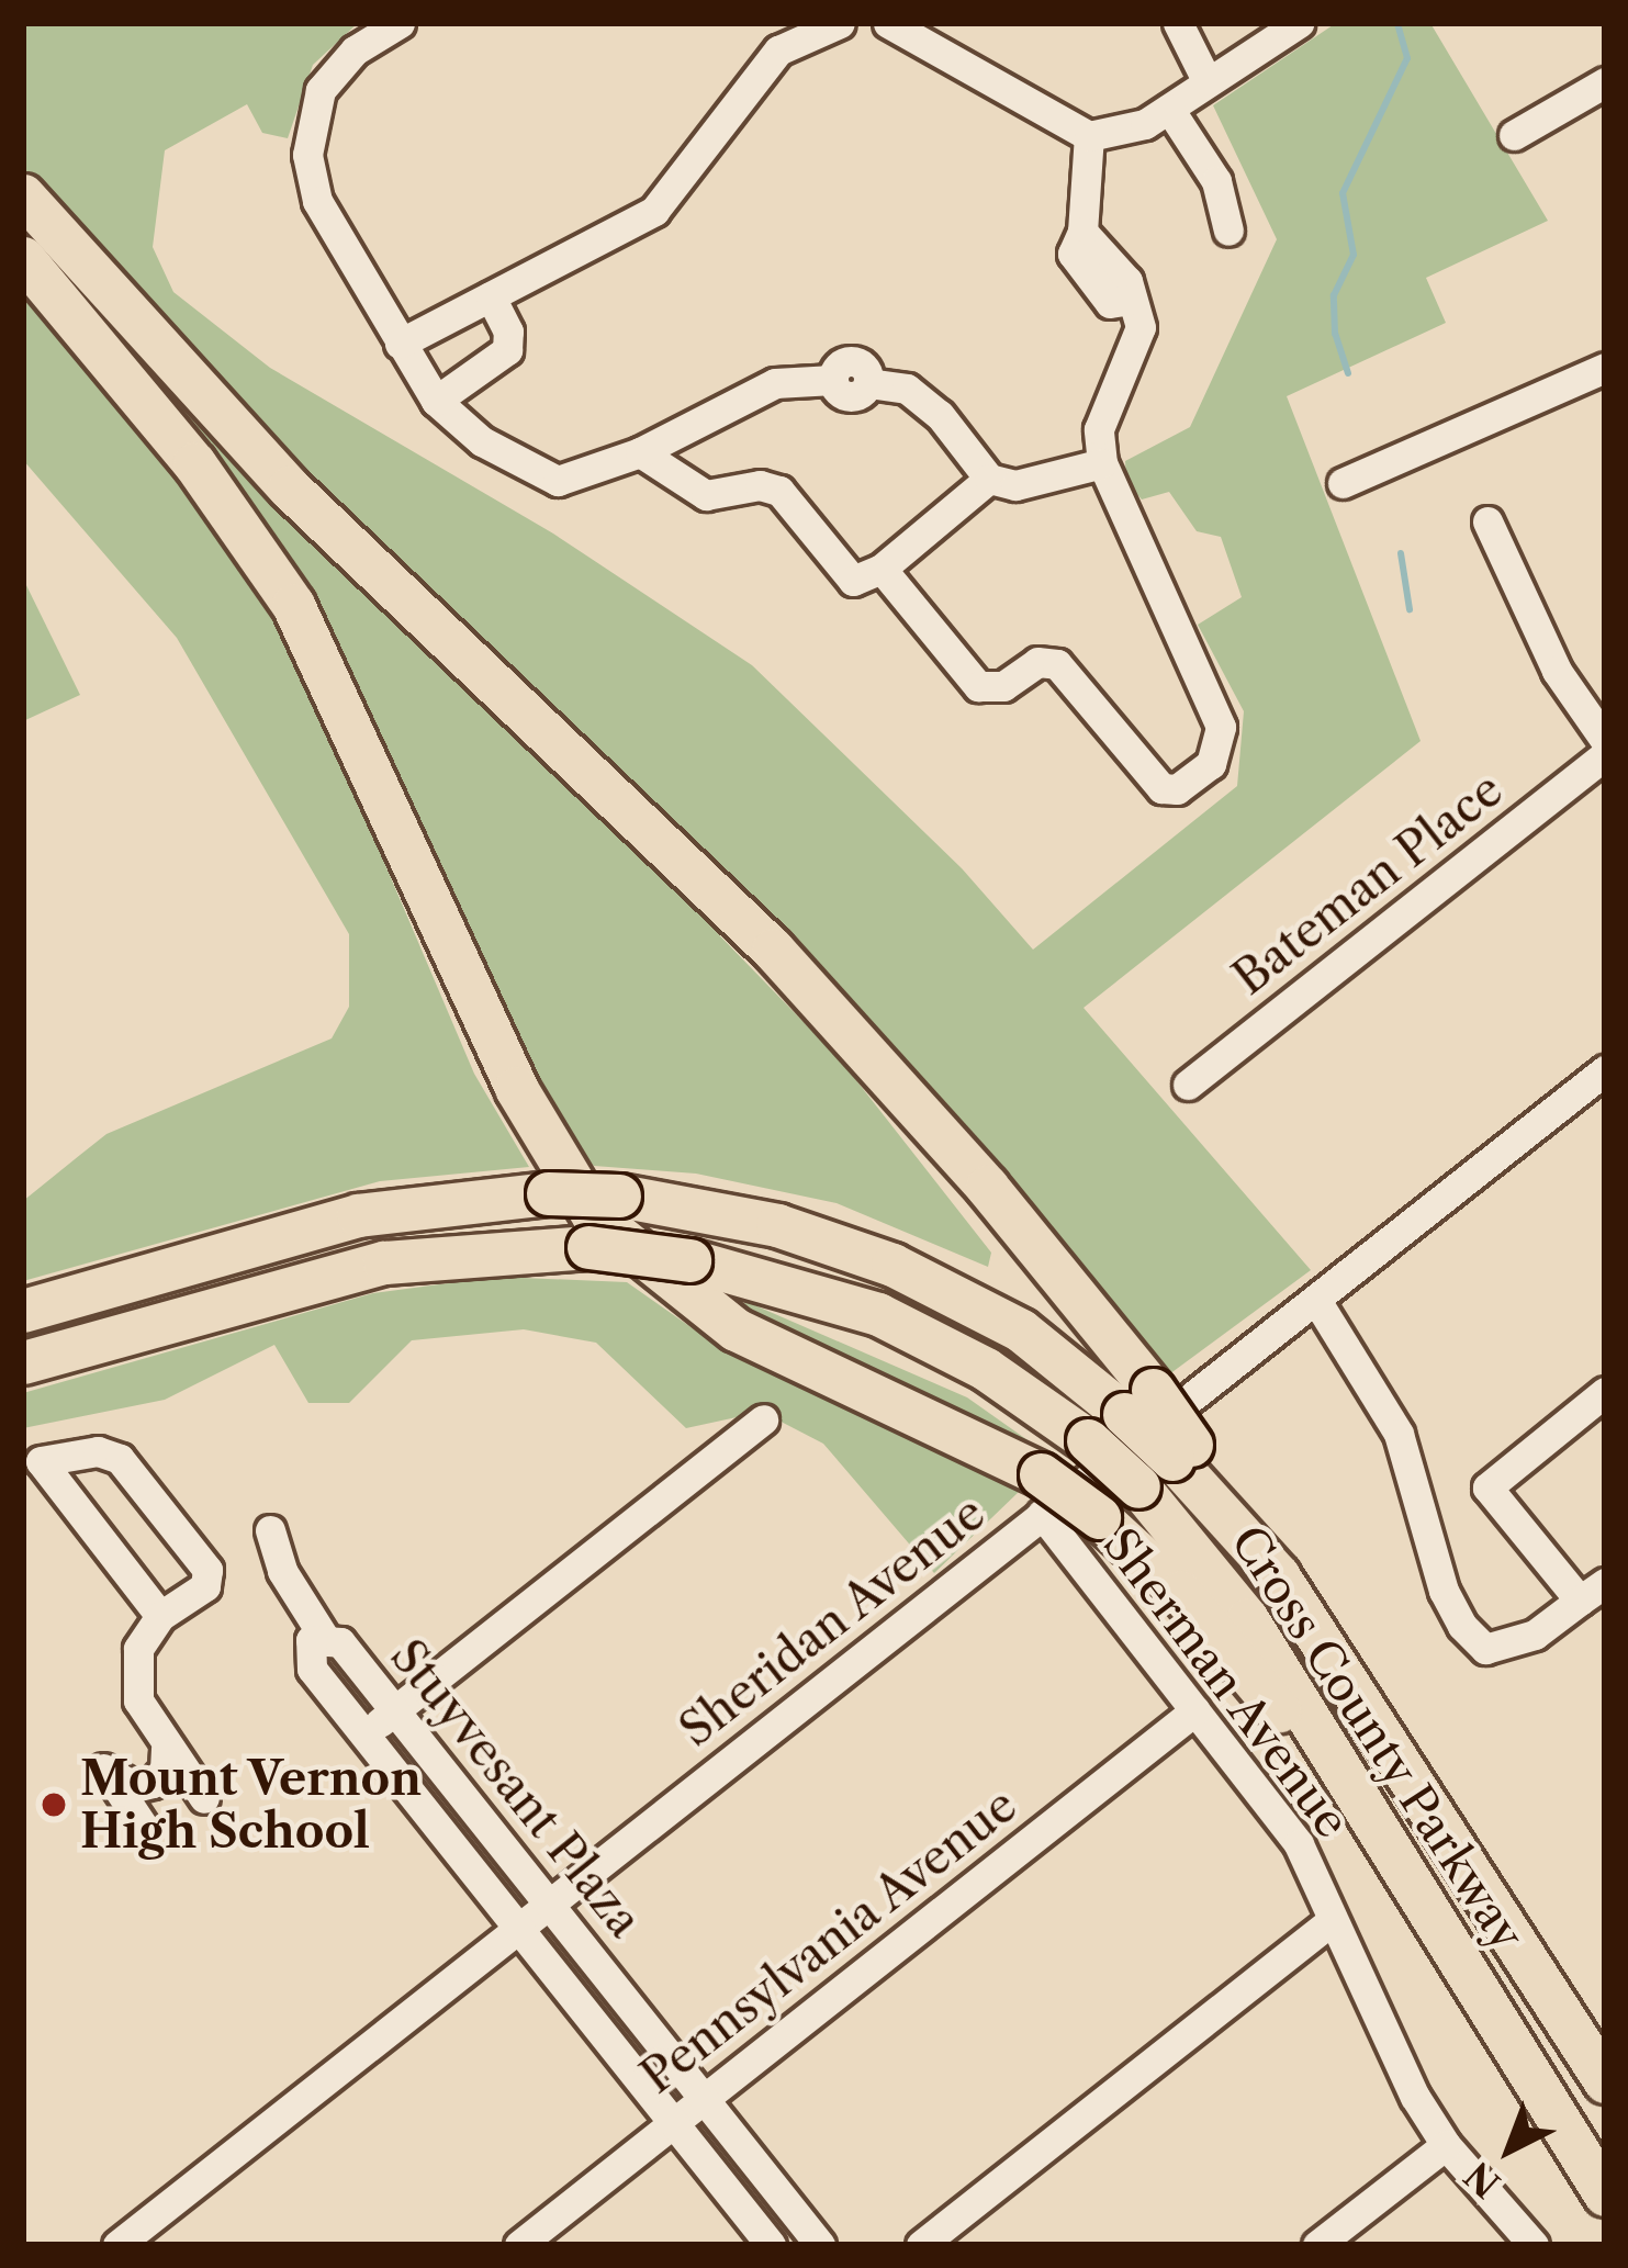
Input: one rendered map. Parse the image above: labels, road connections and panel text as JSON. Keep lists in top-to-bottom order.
{
  "streets": {
    "highway": ["Cross County Parkway"],
    "street": [
      "Bateman Place",
      "Sheridan Avenue",
      "Sherman Avenue",
      "Stuyvesant Plaza",
      "Pennsylvania Avenue"
    ]
  },
  "crossings": [
    ["Sheridan Avenue", "Sherman Avenue"],
    ["Sheridan Avenue", "Stuyvesant Plaza"],
    ["Sherman Avenue", "Pennsylvania Avenue"],
    ["Stuyvesant Plaza", "Pennsylvania Avenue"]
  ],
  "places": ["Mount Vernon High School"],
  "north": "bottom left"
}
